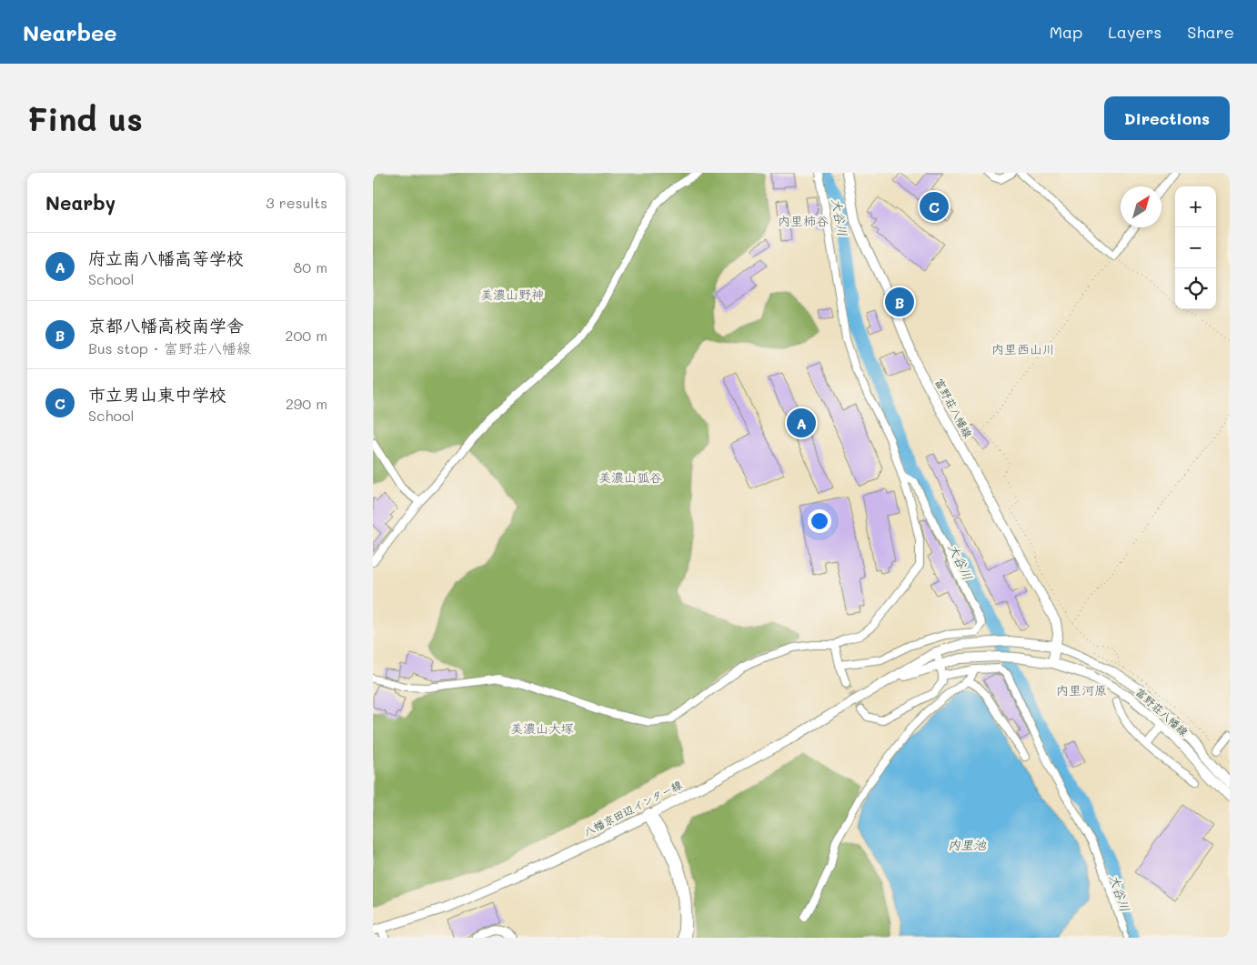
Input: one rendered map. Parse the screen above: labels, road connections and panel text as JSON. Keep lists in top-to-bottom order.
{
  "streets": {
    "main road": ["富野荘八幡線", "八幡京田辺インター線"]
  },
  "crossings": [
    ["富野荘八幡線", "八幡京田辺インター線"]
  ],
  "districts": [
    "内里柿谷",
    "美濃山野神",
    "内里西山川",
    "美濃山狐谷",
    "内里河原",
    "美濃山大塚"
  ],
  "water": ["大谷川", "内里池"],
  "north": "top right",
  "page": {
    "header": "Nearbee",
    "nav": ["Map", "Layers", "Share"],
    "buttons": "Directions",
    "title": "Find us",
    "heading": ["Nearby", "3 results"],
    "map_buttons": ["+", "−"],
    "pins": ["C", "B", "A"],
    "list": [
      {
        "mark": "A",
        "name": "府立南八幡高等学校",
        "note": "School",
        "value": "80 m"
      },
      {
        "mark": "B",
        "name": "京都八幡高校南学舎",
        "note": "Bus stop · 富野荘八幡線",
        "value": "200 m"
      },
      {
        "mark": "C",
        "name": "市立男山東中学校",
        "note": "School",
        "value": "290 m"
      }
    ]
  }
}
